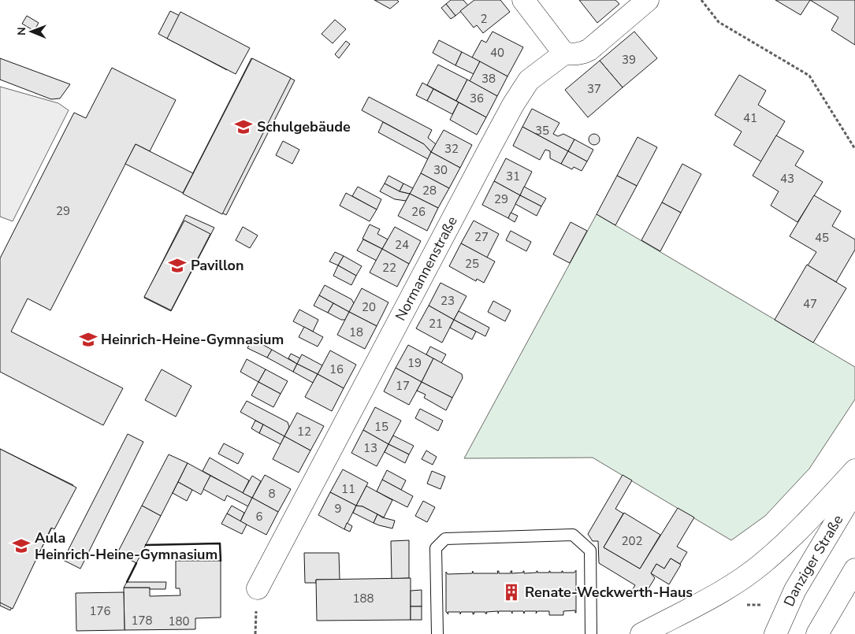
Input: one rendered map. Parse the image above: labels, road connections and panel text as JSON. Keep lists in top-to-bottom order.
{
  "streets": {
    "street": ["Normannenstraße", "Danziger Straße"]
  },
  "places": {
    "school or university": [
      "Schulgebäude",
      "Pavillon",
      "Heinrich-Heine-Gymnasium",
      "Aula Heinrich-Heine-Gymnasium"
    ],
    "building": ["Renate-Weckwerth-Haus"]
  },
  "house_numbers": [
    "2",
    "40",
    "39",
    "38",
    "37",
    "36",
    "41",
    "35",
    "32",
    "30",
    "31",
    "43",
    "28",
    "29",
    "29",
    "26",
    "27",
    "45",
    "24",
    "25",
    "22",
    "23",
    "47",
    "20",
    "21",
    "18",
    "19",
    "16",
    "17",
    "15",
    "12",
    "13",
    "11",
    "8",
    "9",
    "6",
    "202",
    "188",
    "176",
    "178",
    "180"
  ],
  "north": "left"
}
